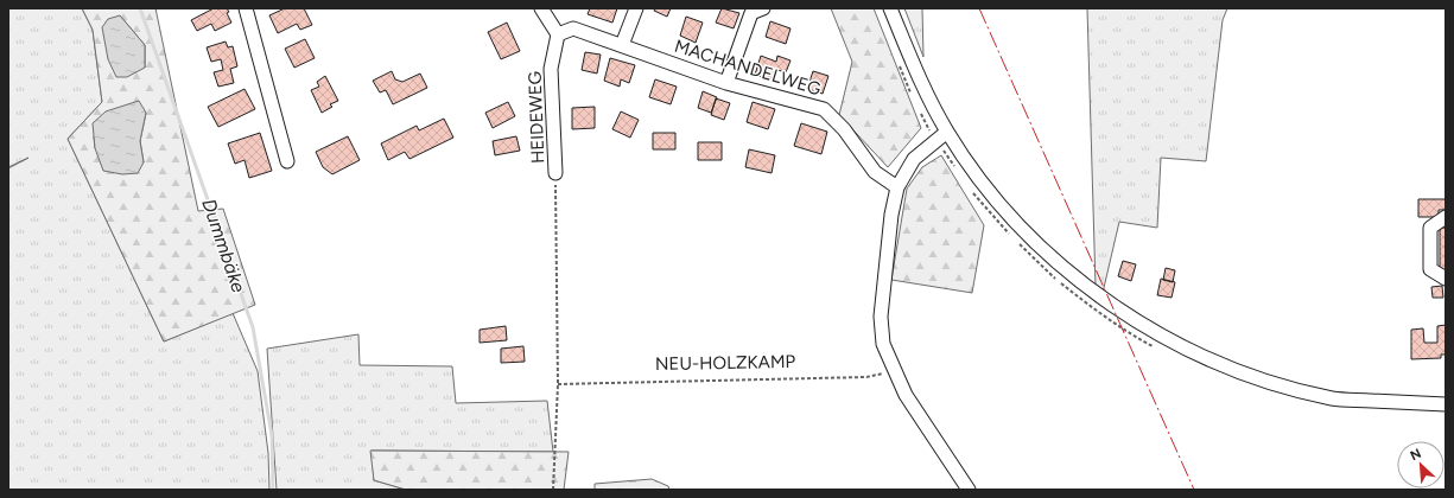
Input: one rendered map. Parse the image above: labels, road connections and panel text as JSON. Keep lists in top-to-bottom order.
{
  "streets": {
    "street": ["MACHANDELWEG", "HEIDEWEG"],
    "path": ["NEU-HOLZKAMP"]
  },
  "crossings": [
    ["MACHANDELWEG", "HEIDEWEG"]
  ],
  "water": ["Dummbäke"],
  "north": "top left"
}
